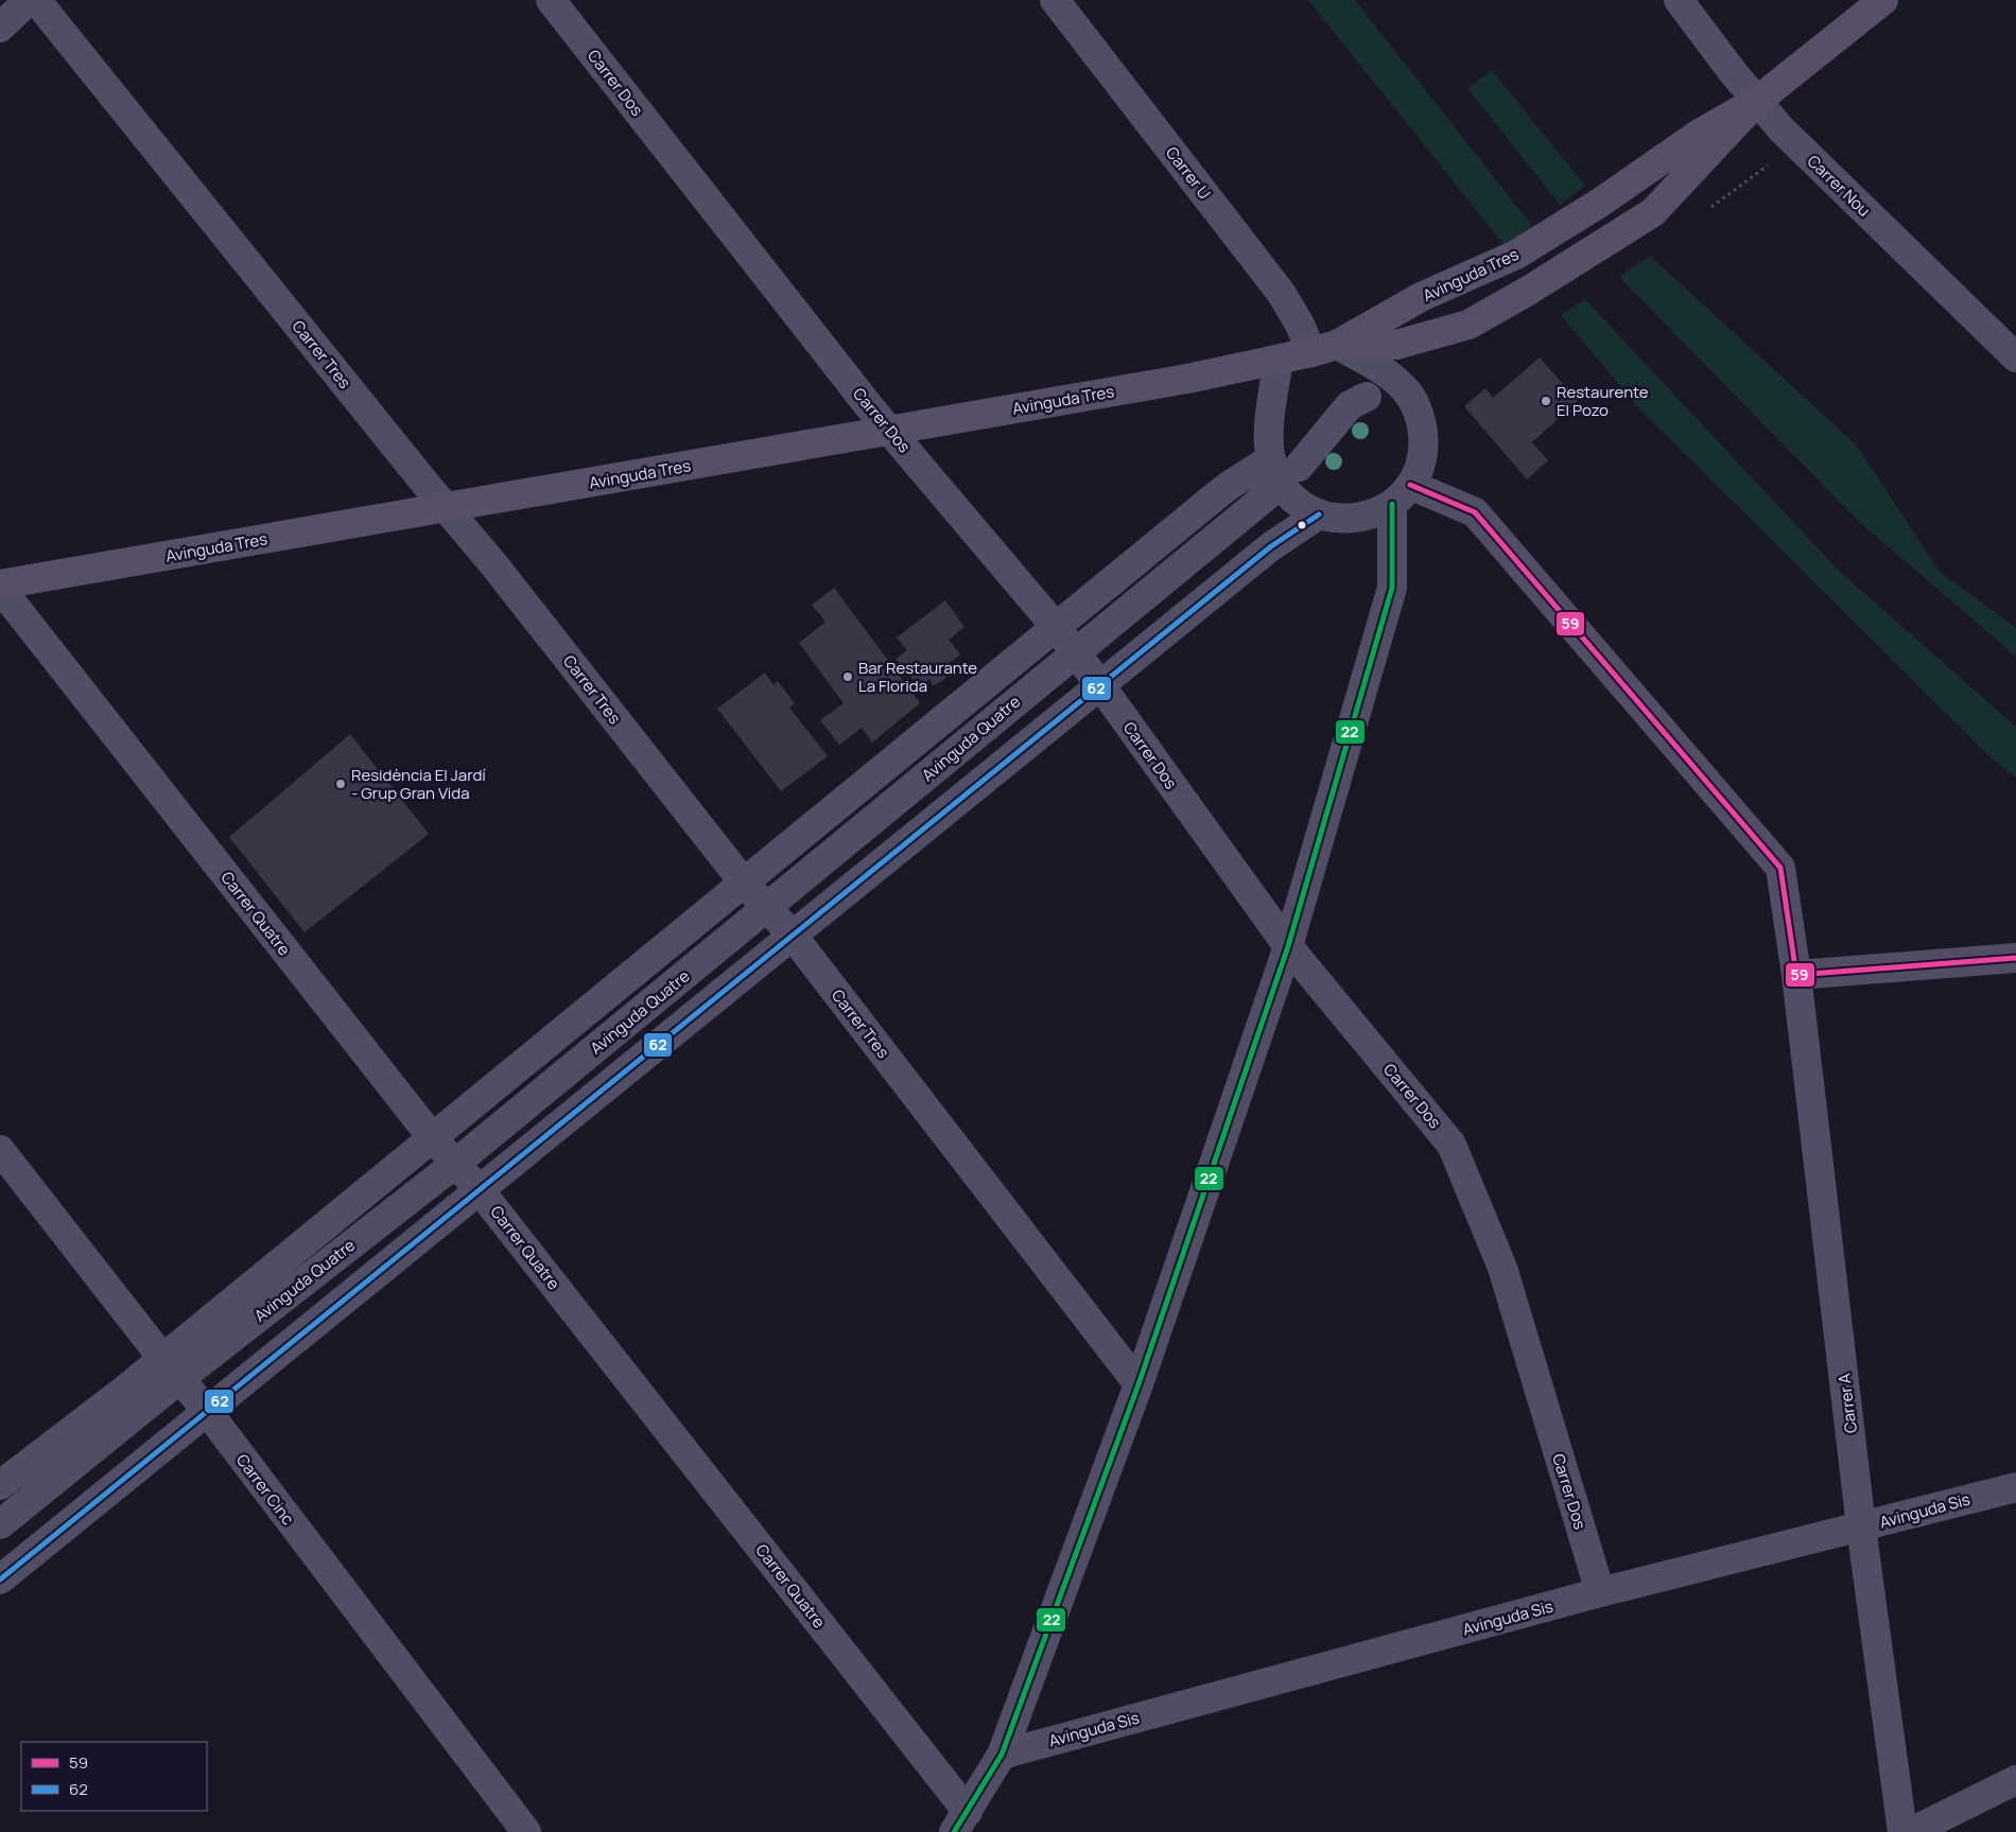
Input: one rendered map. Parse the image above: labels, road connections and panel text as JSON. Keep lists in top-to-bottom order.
{
  "streets": {
    "main road": ["Avinguda Tres"],
    "street": [
      "Carrer Dos",
      "Carrer U",
      "Carrer Nou",
      "Carrer Tres",
      "Avinguda Quatre",
      "Carrer Quatre",
      "Carrer A",
      "Carrer Cinc",
      "Avinguda Sis"
    ]
  },
  "crossings": [
    ["Carrer Dos", "Avinguda Tres"],
    ["Carrer Dos", "Avinguda Quatre"],
    ["Carrer Dos", "Avinguda Sis"],
    ["Carrer U", "Avinguda Tres"],
    ["Carrer U", "Avinguda Quatre"],
    ["Carrer Nou", "Avinguda Tres"],
    ["Avinguda Tres", "Carrer Tres"],
    ["Avinguda Tres", "Avinguda Quatre"],
    ["Avinguda Tres", "Carrer Quatre"],
    ["Carrer Tres", "Avinguda Quatre"],
    ["Avinguda Quatre", "Carrer Quatre"],
    ["Avinguda Quatre", "Carrer Cinc"],
    ["Carrer A", "Avinguda Sis"]
  ],
  "places": ["Restaurente El Pozo", "Bar Restaurante La Florida", "Residència El Jardí - Grup Gran Vida"],
  "lines": ["transit line 59", "transit line 22", "transit line 62"],
  "legend": ["59", "62"]
}
